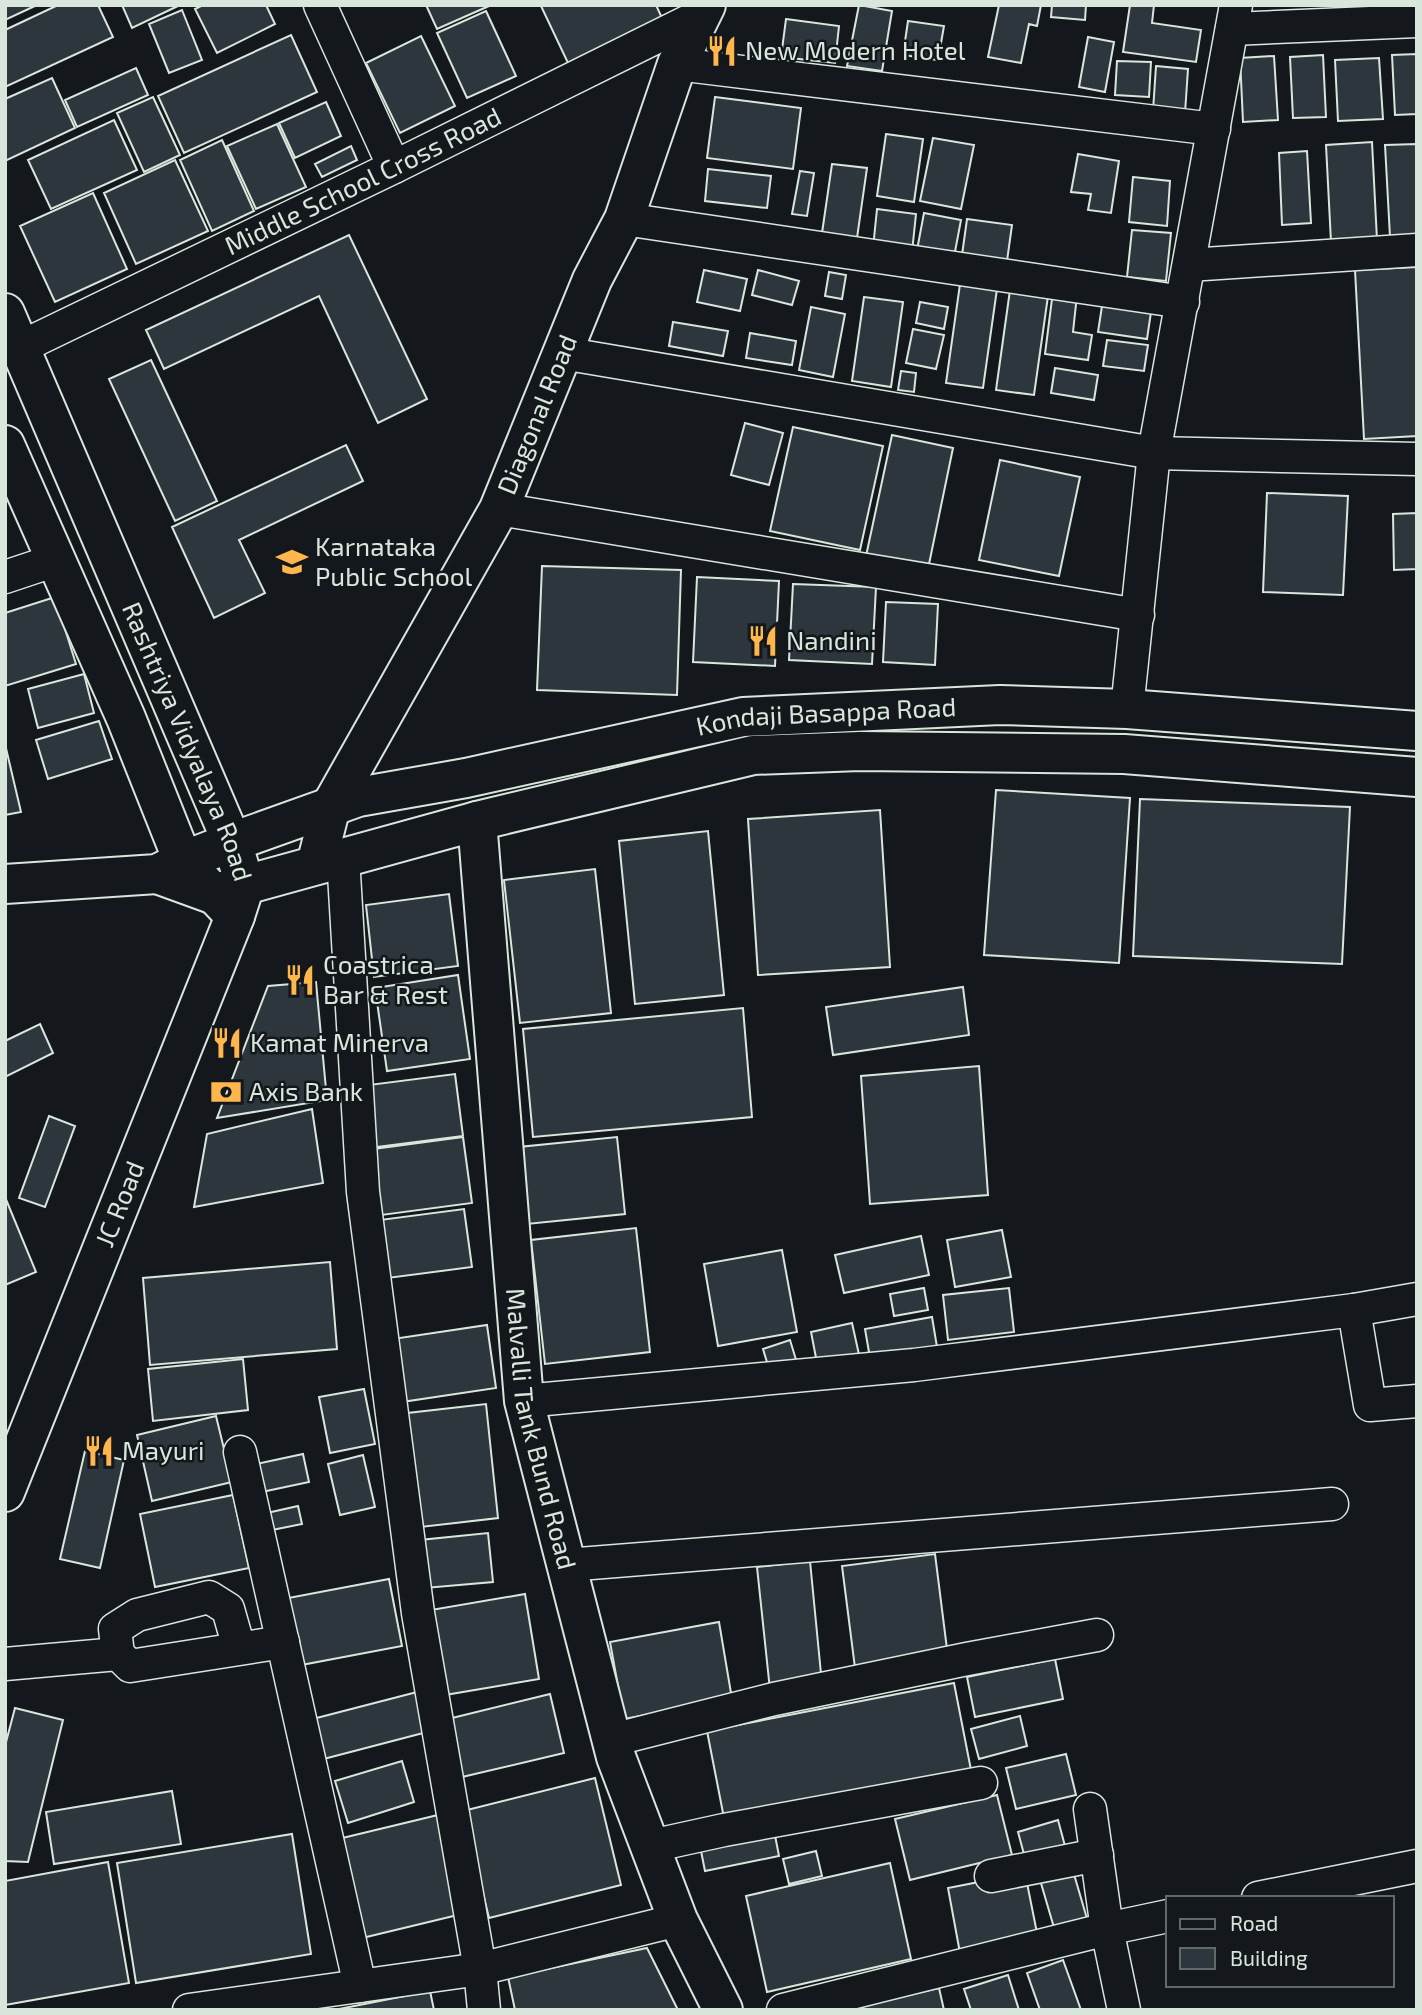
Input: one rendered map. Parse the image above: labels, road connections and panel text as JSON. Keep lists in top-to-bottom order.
{
  "streets": {
    "main road": [
      "Diagonal Road",
      "Kondaji Basappa Road",
      "Rashtriya Vidyalaya Road",
      "JC Road",
      "Malvalli Tank Bund Road"
    ],
    "street": ["Middle School Cross Road"]
  },
  "crossings": [
    ["Middle School Cross Road", "Diagonal Road"],
    ["Middle School Cross Road", "Rashtriya Vidyalaya Road"],
    ["Diagonal Road", "Kondaji Basappa Road"],
    ["Kondaji Basappa Road", "Rashtriya Vidyalaya Road"],
    ["Kondaji Basappa Road", "JC Road"],
    ["Kondaji Basappa Road", "Malvalli Tank Bund Road"],
    ["Rashtriya Vidyalaya Road", "JC Road"]
  ],
  "places": {
    "restaurant": [
      "New Modern Hotel",
      "Nandini",
      "Coastrica Bar & Rest",
      "Kamat Minerva",
      "Mayuri"
    ],
    "school or university": ["Karnataka Public School"],
    "bank": ["Axis Bank"]
  },
  "legend": ["Road", "Building"]
}
